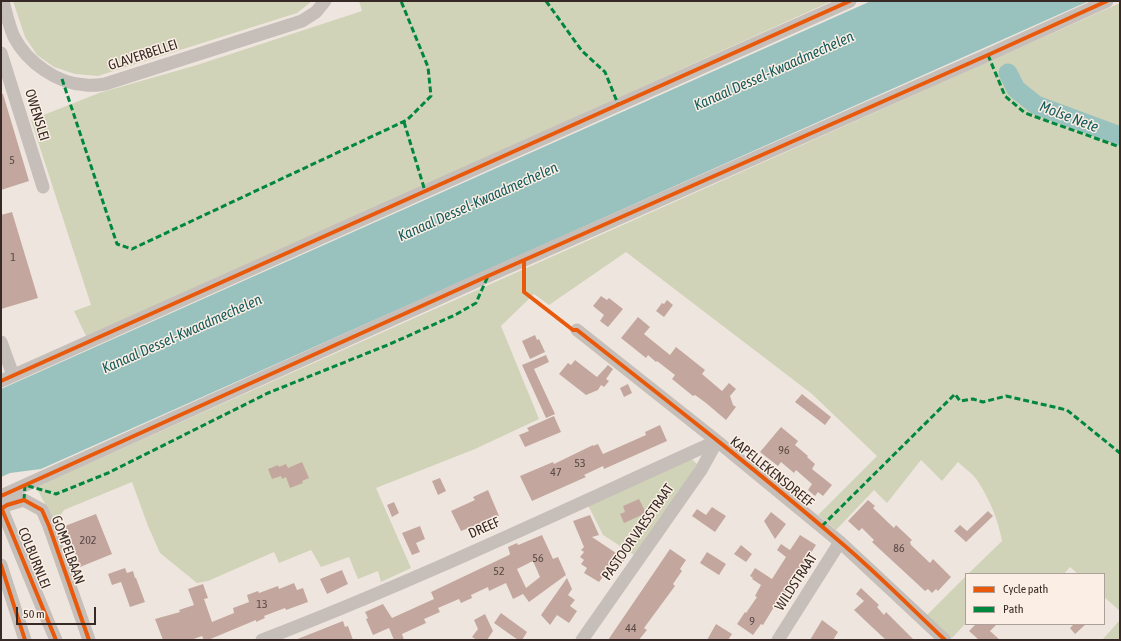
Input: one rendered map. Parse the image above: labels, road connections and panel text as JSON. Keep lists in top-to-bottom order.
{
  "streets": {
    "street": [
      "GLAVERBELLEI",
      "OWENSLEI",
      "KAPELLEKENSDREEF",
      "DREEF",
      "PASTOOR VAESSTRAAT",
      "GOMPELBAAN",
      "COLBURNLEI",
      "WILDSTRAAT"
    ]
  },
  "crossings": [
    ["KAPELLEKENSDREEF", "DREEF"],
    ["KAPELLEKENSDREEF", "PASTOOR VAESSTRAAT"],
    ["KAPELLEKENSDREEF", "WILDSTRAAT"],
    ["DREEF", "PASTOOR VAESSTRAAT"],
    ["GOMPELBAAN", "COLBURNLEI"]
  ],
  "water": ["Kanaal Dessel-Kwaadmechelen", "Molse Nete"],
  "house_numbers": [
    "5",
    "1",
    "96",
    "53",
    "47",
    "202",
    "86",
    "56",
    "52",
    "13",
    "9",
    "44"
  ],
  "legend": ["Cycle path", "Path"],
  "scale_bar": "50 m"
}
